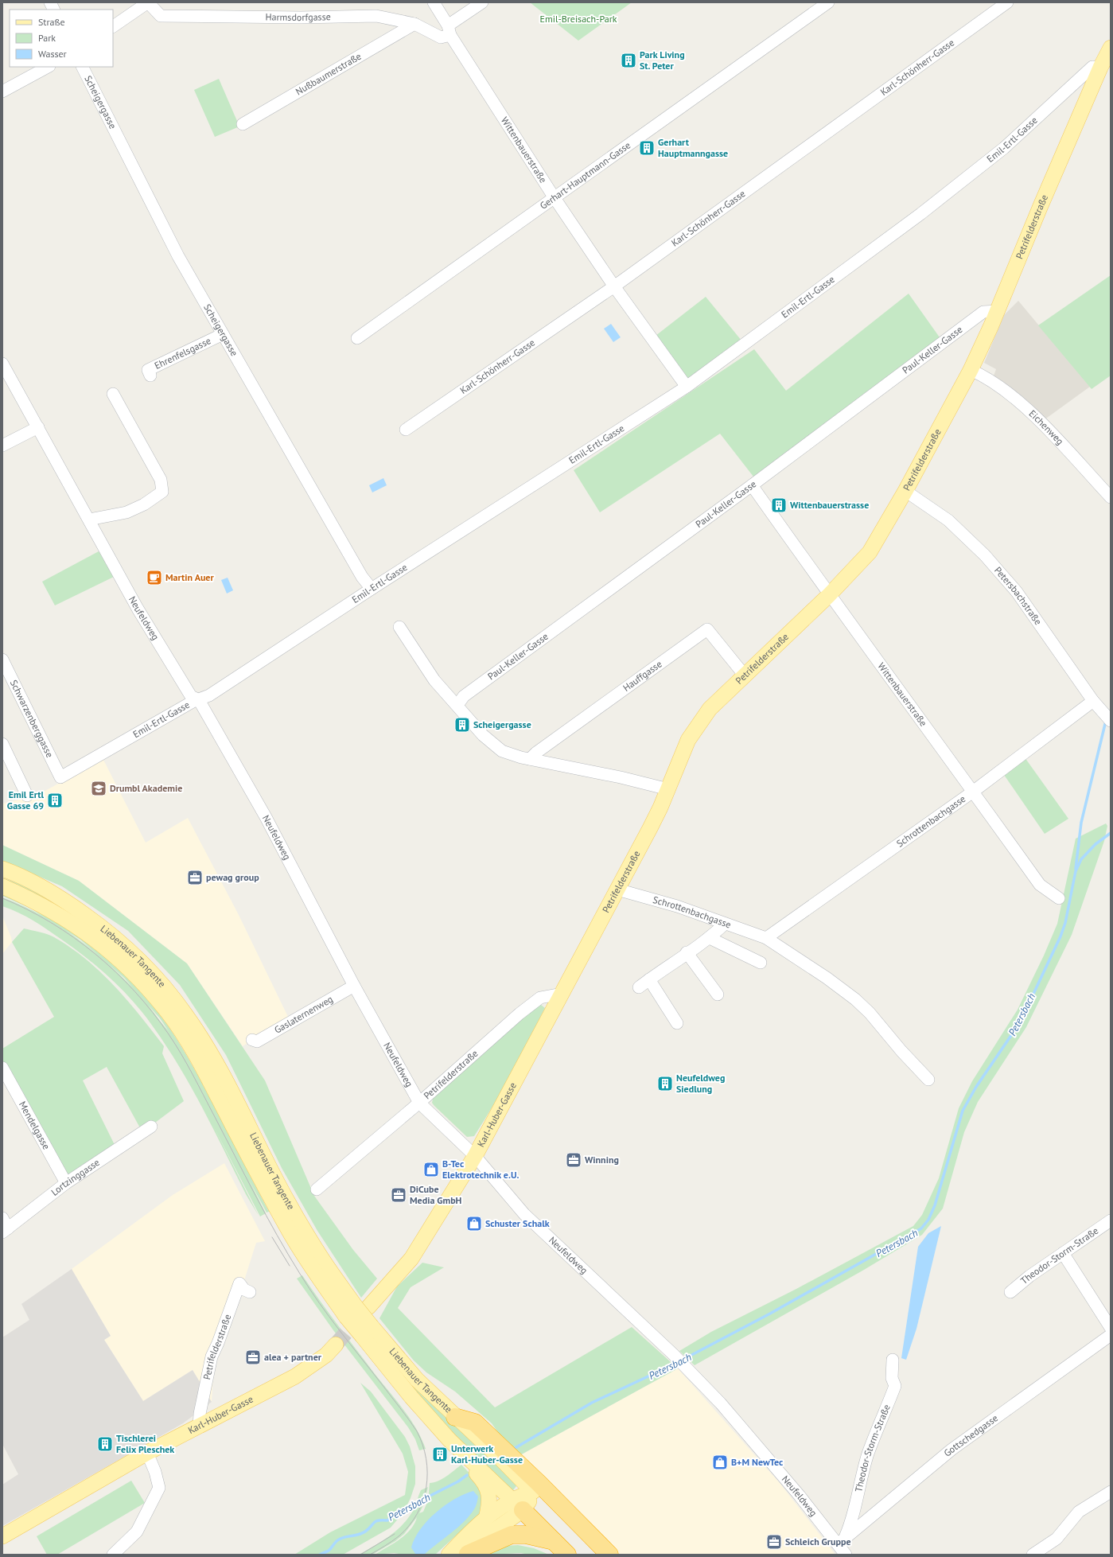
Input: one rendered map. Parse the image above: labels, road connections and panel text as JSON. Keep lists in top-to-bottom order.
{
  "streets": {
    "main road": ["Petrifelderstraße", "Liebenauer Tangente", "Karl-Huber-Gasse"],
    "street": [
      "Harmsdorfgasse",
      "Karl-Schönherr-Gasse",
      "Nußbaumerstraße",
      "Scheigergasse",
      "Emil-Ertl-Gasse",
      "Wittenbauerstraße",
      "Gerhart-Hauptmann-Gasse",
      "Paul-Keller-Gasse",
      "Ehrenfelsgasse",
      "Eichenweg",
      "Petersbachstraße",
      "Neufeldweg",
      "Hauffgasse",
      "Schwarzenberggasse",
      "Schrottenbachgasse",
      "Gaslaternenweg",
      "Mendelgasse",
      "Lortzinggasse",
      "Theodor-Storm-Straße",
      "Gottschedgasse"
    ]
  },
  "crossings": [
    ["Harmsdorfgasse", "Nußbaumerstraße"],
    ["Harmsdorfgasse", "Wittenbauerstraße"],
    ["Karl-Schönherr-Gasse", "Wittenbauerstraße"],
    ["Scheigergasse", "Emil-Ertl-Gasse"],
    ["Scheigergasse", "Ehrenfelsgasse"],
    ["Emil-Ertl-Gasse", "Wittenbauerstraße"],
    ["Emil-Ertl-Gasse", "Petrifelderstraße"],
    ["Emil-Ertl-Gasse", "Neufeldweg"],
    ["Emil-Ertl-Gasse", "Schwarzenberggasse"],
    ["Wittenbauerstraße", "Gerhart-Hauptmann-Gasse"],
    ["Wittenbauerstraße", "Petrifelderstraße"],
    ["Wittenbauerstraße", "Paul-Keller-Gasse"],
    ["Wittenbauerstraße", "Schrottenbachgasse"],
    ["Petrifelderstraße", "Paul-Keller-Gasse"],
    ["Petrifelderstraße", "Eichenweg"],
    ["Petrifelderstraße", "Petersbachstraße"],
    ["Petrifelderstraße", "Neufeldweg"],
    ["Petrifelderstraße", "Hauffgasse"],
    ["Petrifelderstraße", "Schrottenbachgasse"],
    ["Petrifelderstraße", "Karl-Huber-Gasse"],
    ["Petersbachstraße", "Schrottenbachgasse"],
    ["Neufeldweg", "Gaslaternenweg"],
    ["Neufeldweg", "Karl-Huber-Gasse"],
    ["Neufeldweg", "Theodor-Storm-Straße"],
    ["Neufeldweg", "Gottschedgasse"],
    ["Liebenauer Tangente", "Karl-Huber-Gasse"],
    ["Mendelgasse", "Lortzinggasse"],
    ["Theodor-Storm-Straße", "Gottschedgasse"]
  ],
  "water": ["Petersbach"],
  "parks": ["Emil-Breisach-Park"],
  "places": {
    "building": [
      "Park Living St. Peter",
      "Gerhart Hauptmanngasse",
      "Wittenbauerstrasse",
      "Scheigergasse",
      "Emil Ertl Gasse 69",
      "Neufeldweg Siedlung",
      "Tischlerei Felix Pleschek",
      "Unterwerk Karl-Huber-Gasse"
    ],
    "cafe": ["Martin Auer"],
    "school or university": ["Drumbl Akademie"],
    "office": [
      "pewag group",
      "Winning",
      "DiCube Media GmbH",
      "alea + partner",
      "Schleich Gruppe"
    ],
    "shop": ["B-Tec Elektrotechnik e.U.", "Schuster Schalk", "B+M NewTec"]
  },
  "legend": ["Straße", "Park", "Wasser"]
}
